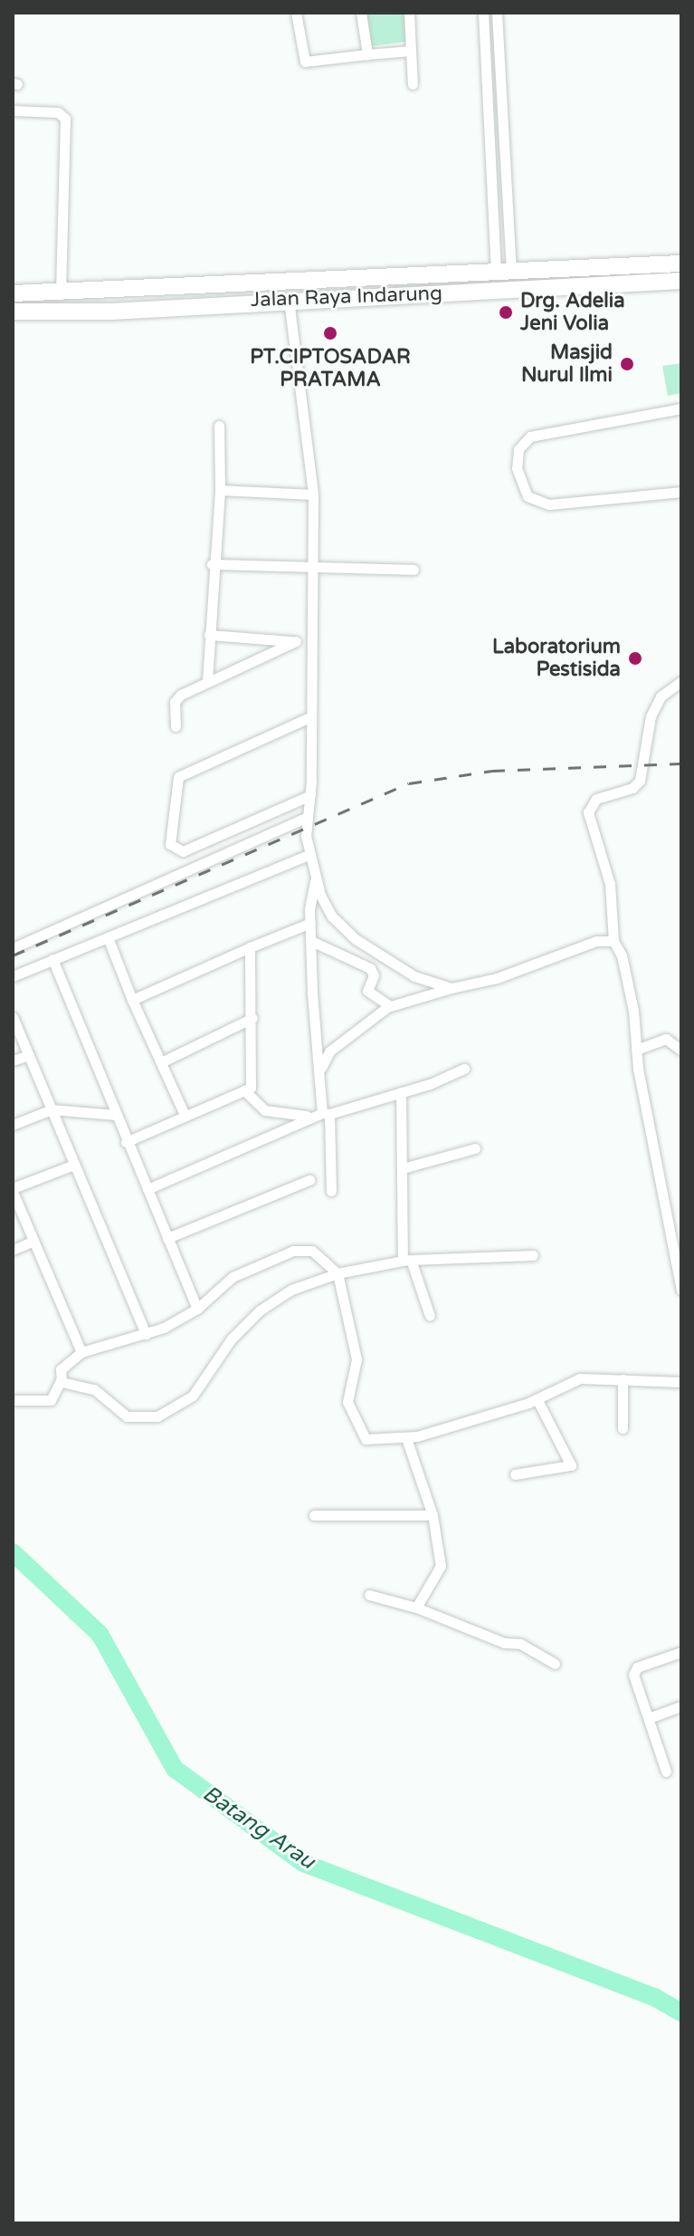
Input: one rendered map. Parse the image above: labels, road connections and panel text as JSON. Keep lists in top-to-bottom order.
{
  "streets": {
    "highway": ["Jalan Raya Indarung"]
  },
  "water": ["Batang Arau"],
  "places": [
    "Drg. Adelia Jeni Volia",
    "PT.CIPTOSADAR PRATAMA",
    "Masjid Nurul Ilmi",
    "Laboratorium Pestisida"
  ]
}
